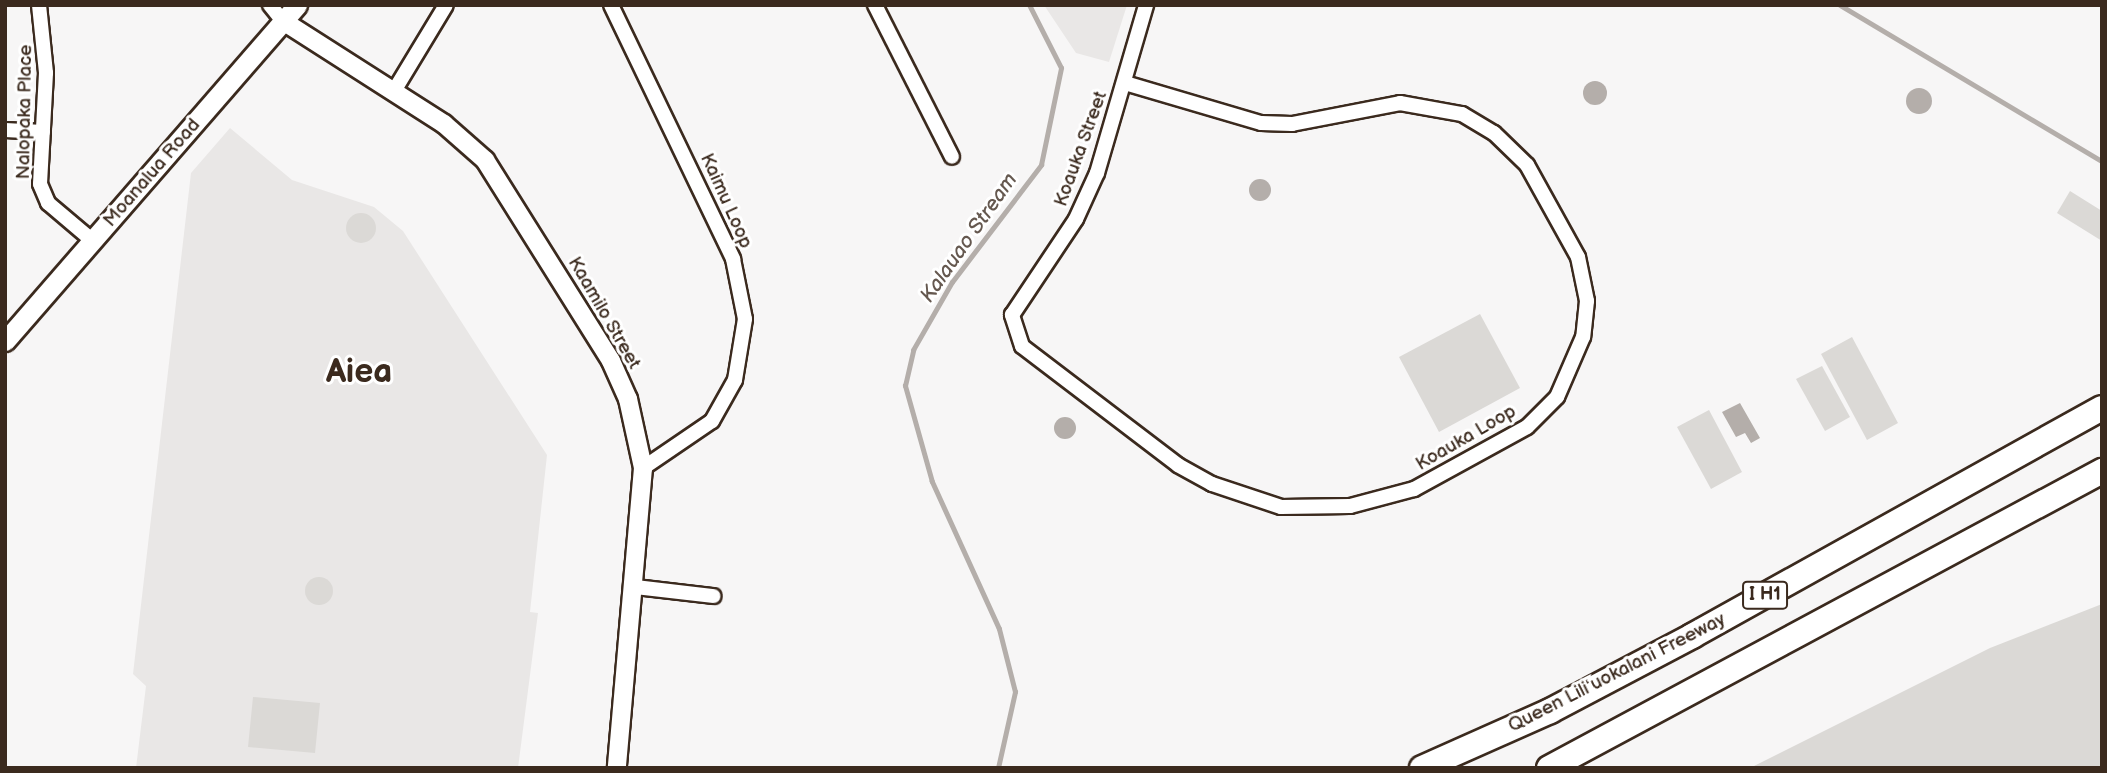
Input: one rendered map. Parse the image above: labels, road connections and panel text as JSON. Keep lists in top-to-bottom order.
{
  "streets": {
    "highway": ["I H1", "Queen Liliʻuokalani Freeway"],
    "main road": ["Moanalua Road"],
    "street": [
      "Nalopaka Place",
      "Koauka Street",
      "Kaimu Loop",
      "Kaamilo Street",
      "Koauka Loop"
    ]
  },
  "crossings": [
    ["Nalopaka Place", "Moanalua Road"],
    ["Koauka Street", "Koauka Loop"],
    ["Moanalua Road", "Kaamilo Street"],
    ["Kaimu Loop", "Kaamilo Street"]
  ],
  "districts": ["Aiea"],
  "water": ["Kalauao Stream"]
}
